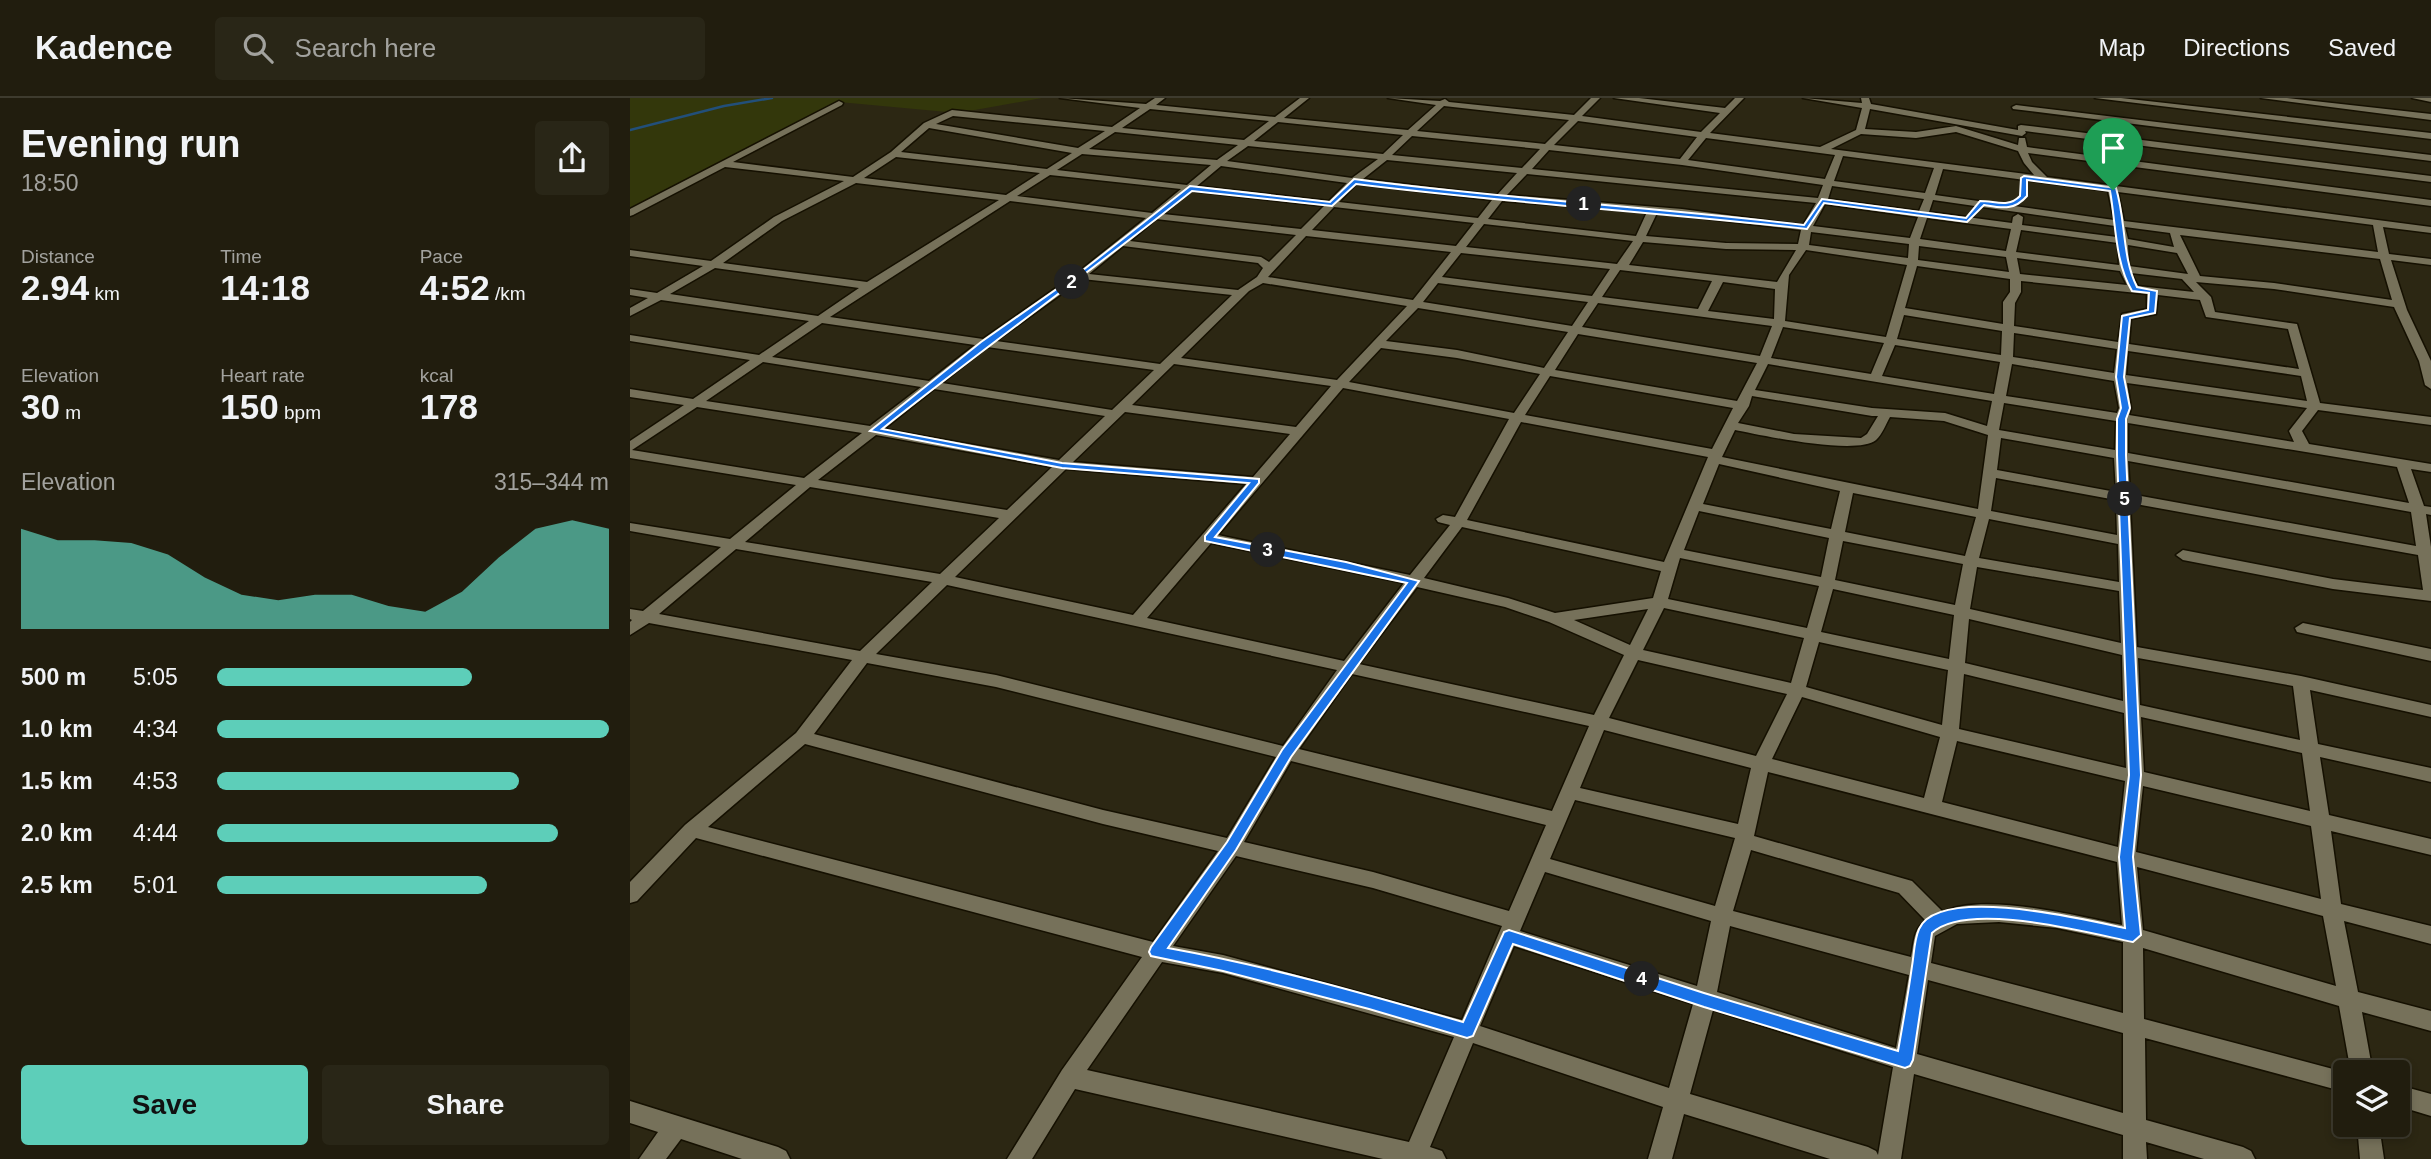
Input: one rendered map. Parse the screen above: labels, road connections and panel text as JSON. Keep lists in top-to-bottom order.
{
  "page": {
    "header": "Kadence",
    "search": "Search here",
    "nav": ["Map", "Directions", "Saved"],
    "heading": ["Evening run", "18:50"],
    "pins": [
      "1",
      "2",
      "5",
      "3",
      "4"
    ],
    "stats": [
      ["Distance", "2.94 km"],
      ["Time", "14:18"],
      ["Pace", "4:52 /km"],
      ["Elevation", "30 m"],
      ["Heart rate", "150 bpm"],
      ["kcal", "178"]
    ],
    "chart": ["Elevation", "315–344 m"],
    "list": [
      {
        "name": "500 m",
        "note": "5:05"
      },
      {
        "name": "1.0 km",
        "note": "4:34"
      },
      {
        "name": "1.5 km",
        "note": "4:53"
      },
      {
        "name": "2.0 km",
        "note": "4:44"
      },
      {
        "name": "2.5 km",
        "note": "5:01"
      }
    ],
    "buttons": ["Save", "Share"]
  }
}
